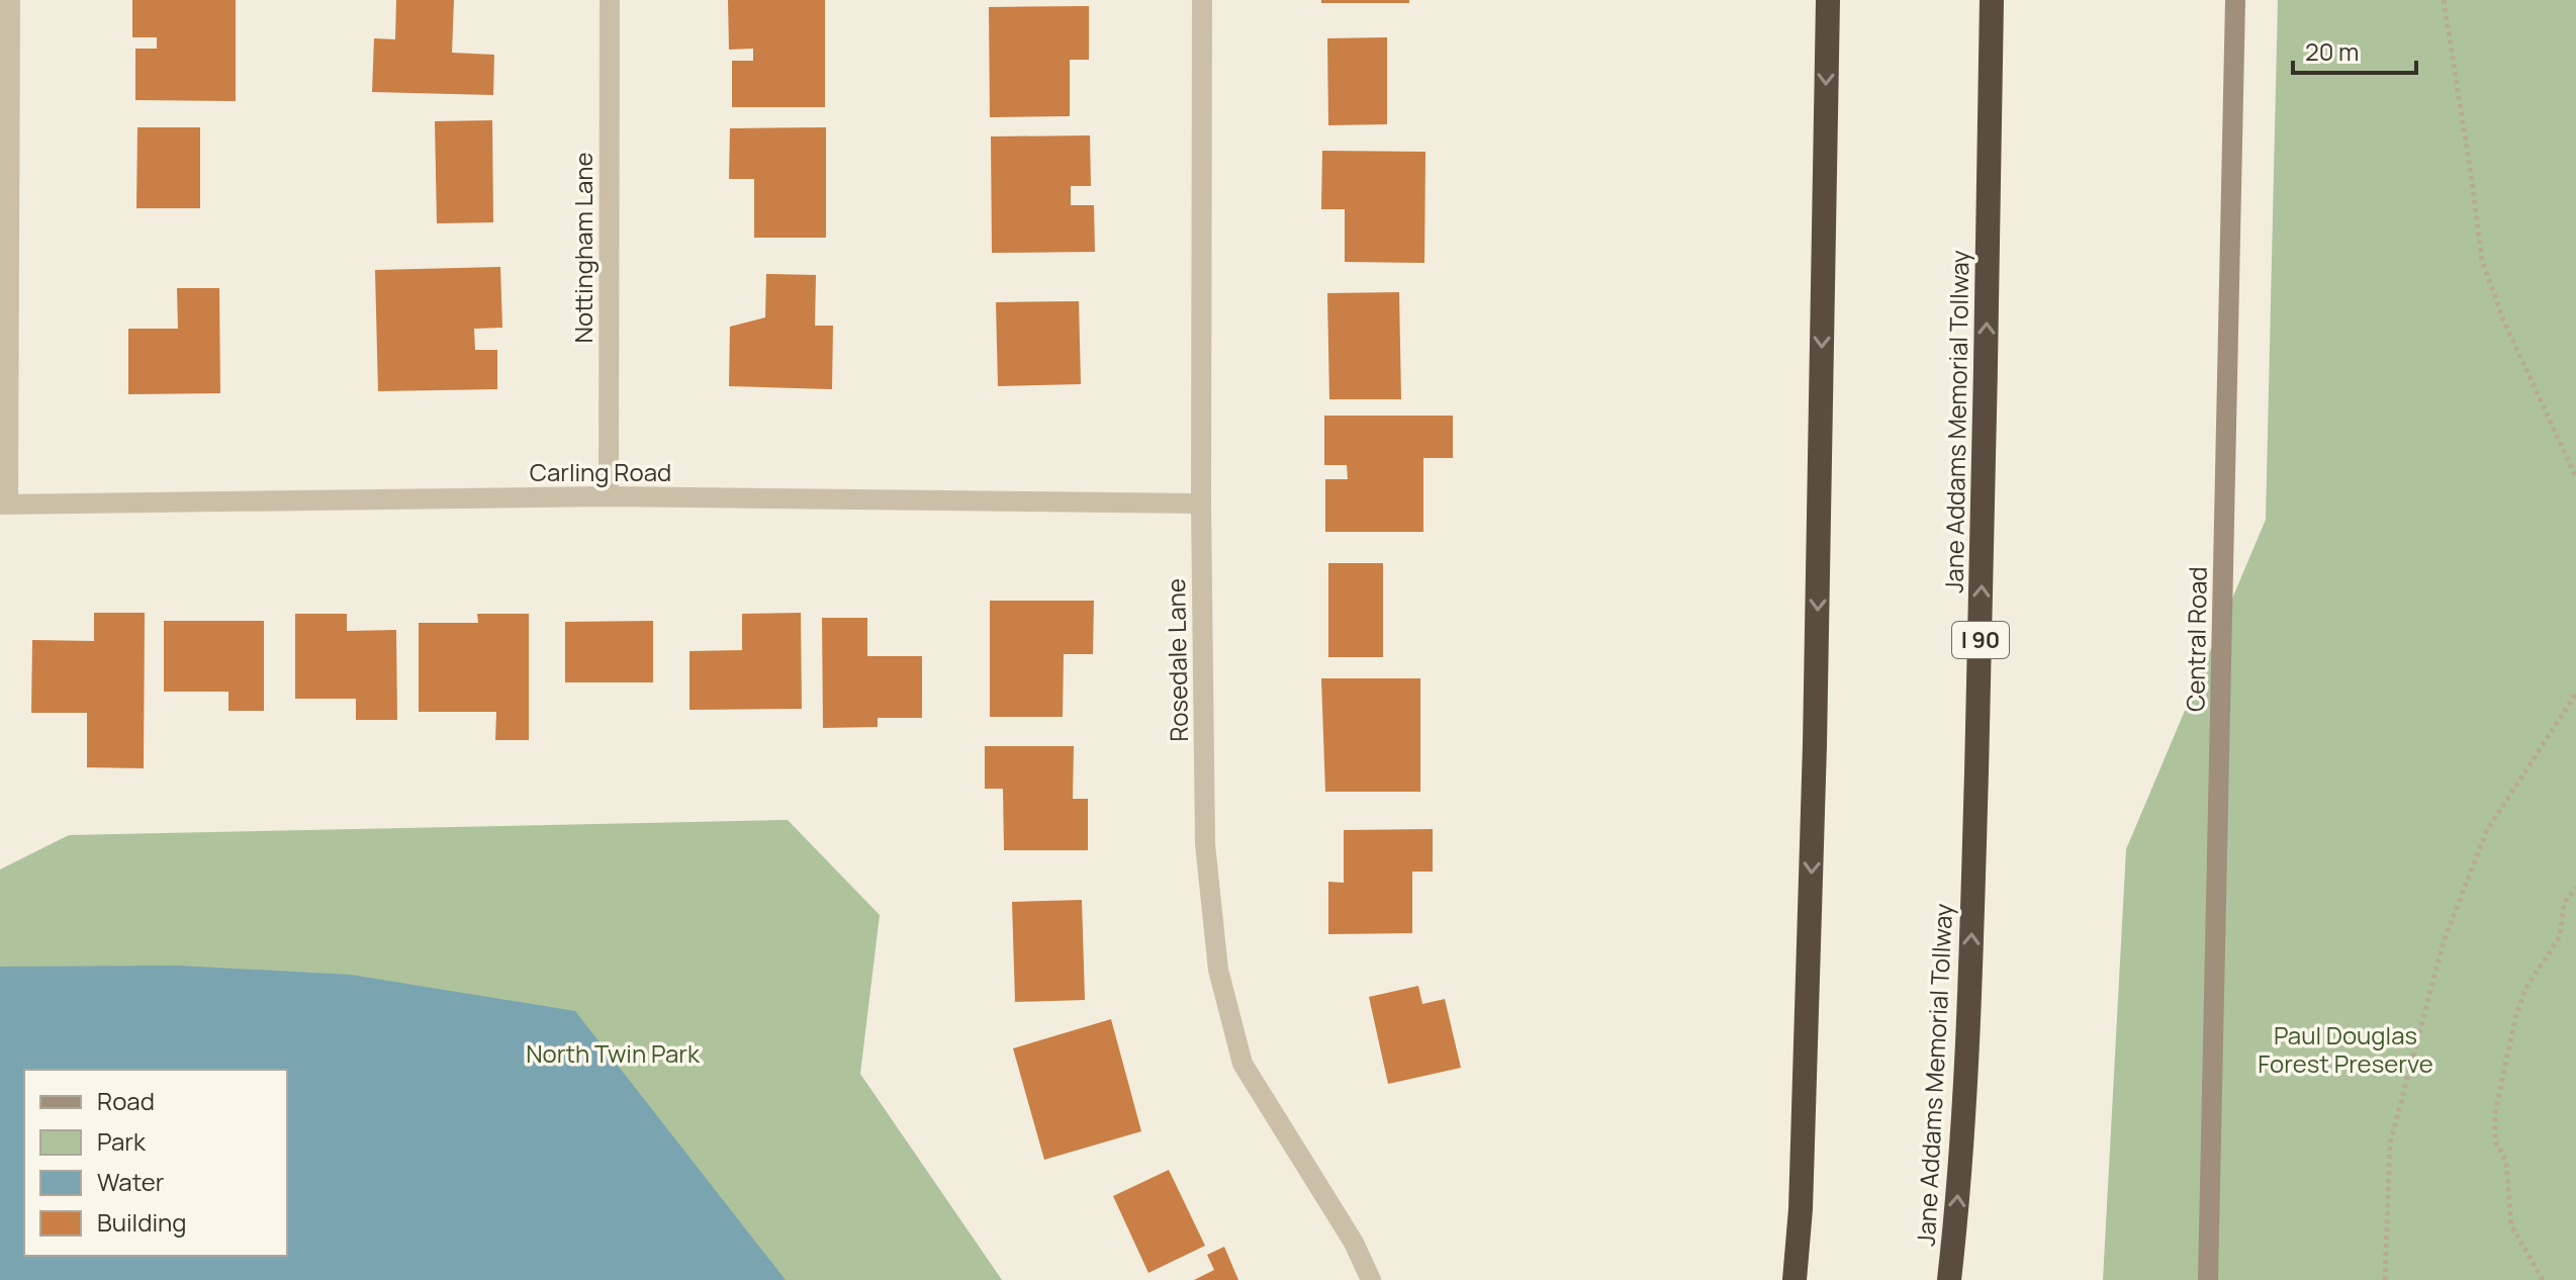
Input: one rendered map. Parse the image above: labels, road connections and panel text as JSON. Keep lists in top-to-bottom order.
{
  "streets": {
    "highway": ["Jane Addams Memorial Tollway", "I 90"],
    "street": [
      "Nottingham Lane",
      "Carling Road",
      "Central Road",
      "Rosedale Lane"
    ]
  },
  "crossings": [
    ["Nottingham Lane", "Carling Road"],
    ["Carling Road", "Rosedale Lane"]
  ],
  "parks": ["Paul Douglas Forest Preserve", "North Twin Park"],
  "legend": [
    "Road",
    "Park",
    "Water",
    "Building"
  ],
  "scale_bar": "20 m"
}
